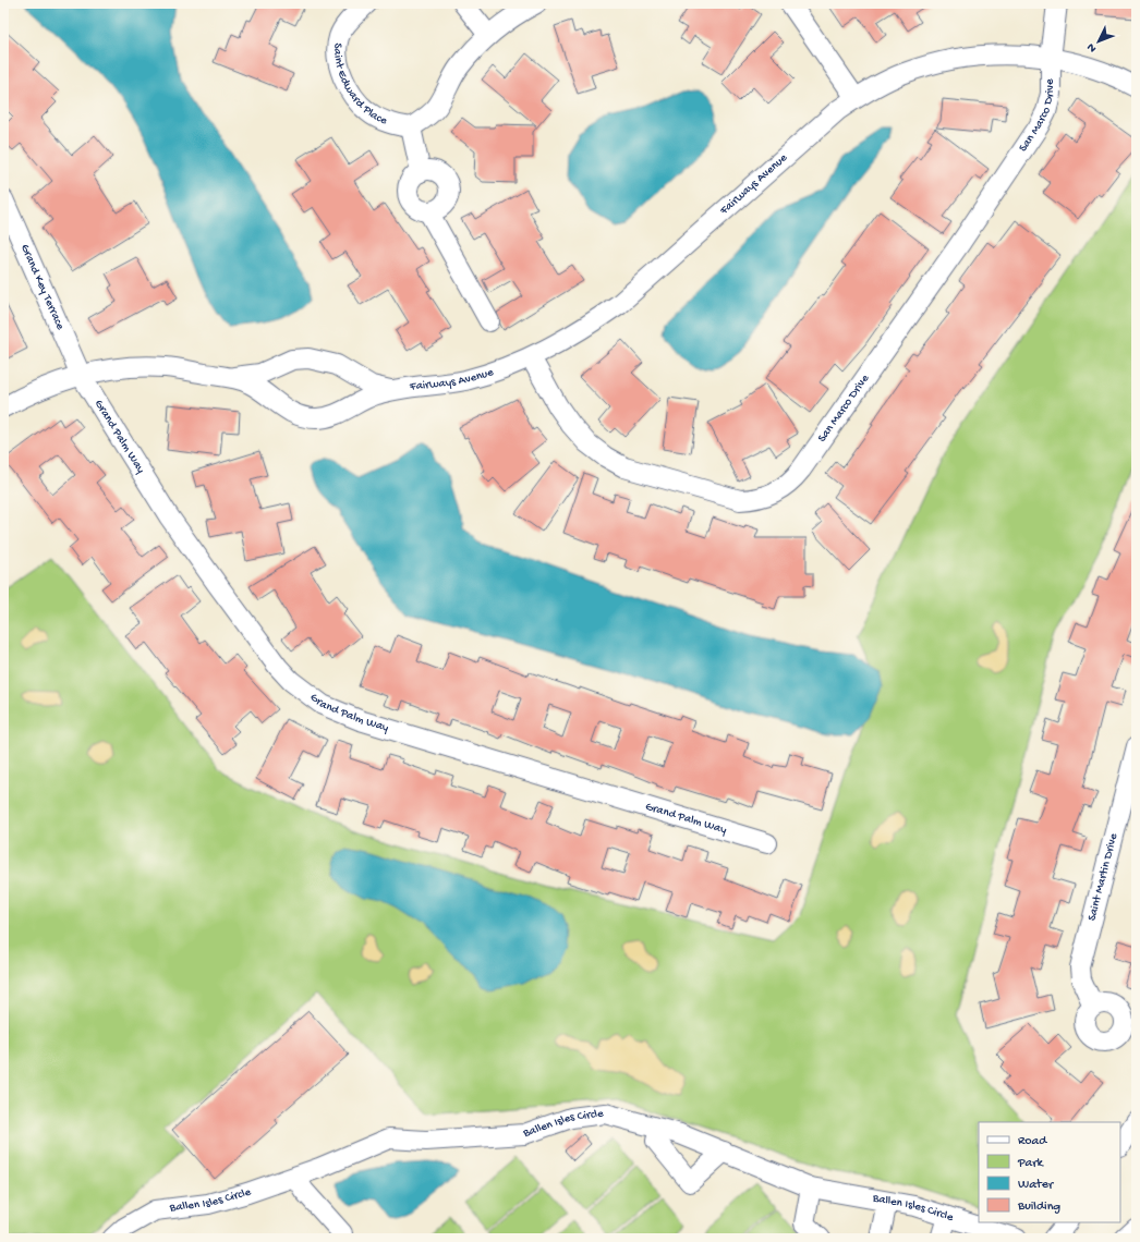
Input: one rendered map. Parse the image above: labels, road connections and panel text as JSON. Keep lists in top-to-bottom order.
{
  "streets": {
    "street": [
      "Saint Edward Place",
      "San Marco Drive",
      "Fairways Avenue",
      "Grand Key Terrace",
      "Grand Palm Way",
      "Saint Martin Drive",
      "Ballen Isles Circle"
    ]
  },
  "crossings": [
    ["San Marco Drive", "Fairways Avenue"],
    ["Fairways Avenue", "Grand Key Terrace"],
    ["Fairways Avenue", "Grand Palm Way"],
    ["Grand Key Terrace", "Grand Palm Way"]
  ],
  "legend": [
    "Road",
    "Park",
    "Water",
    "Building"
  ],
  "north": "bottom left"
}
